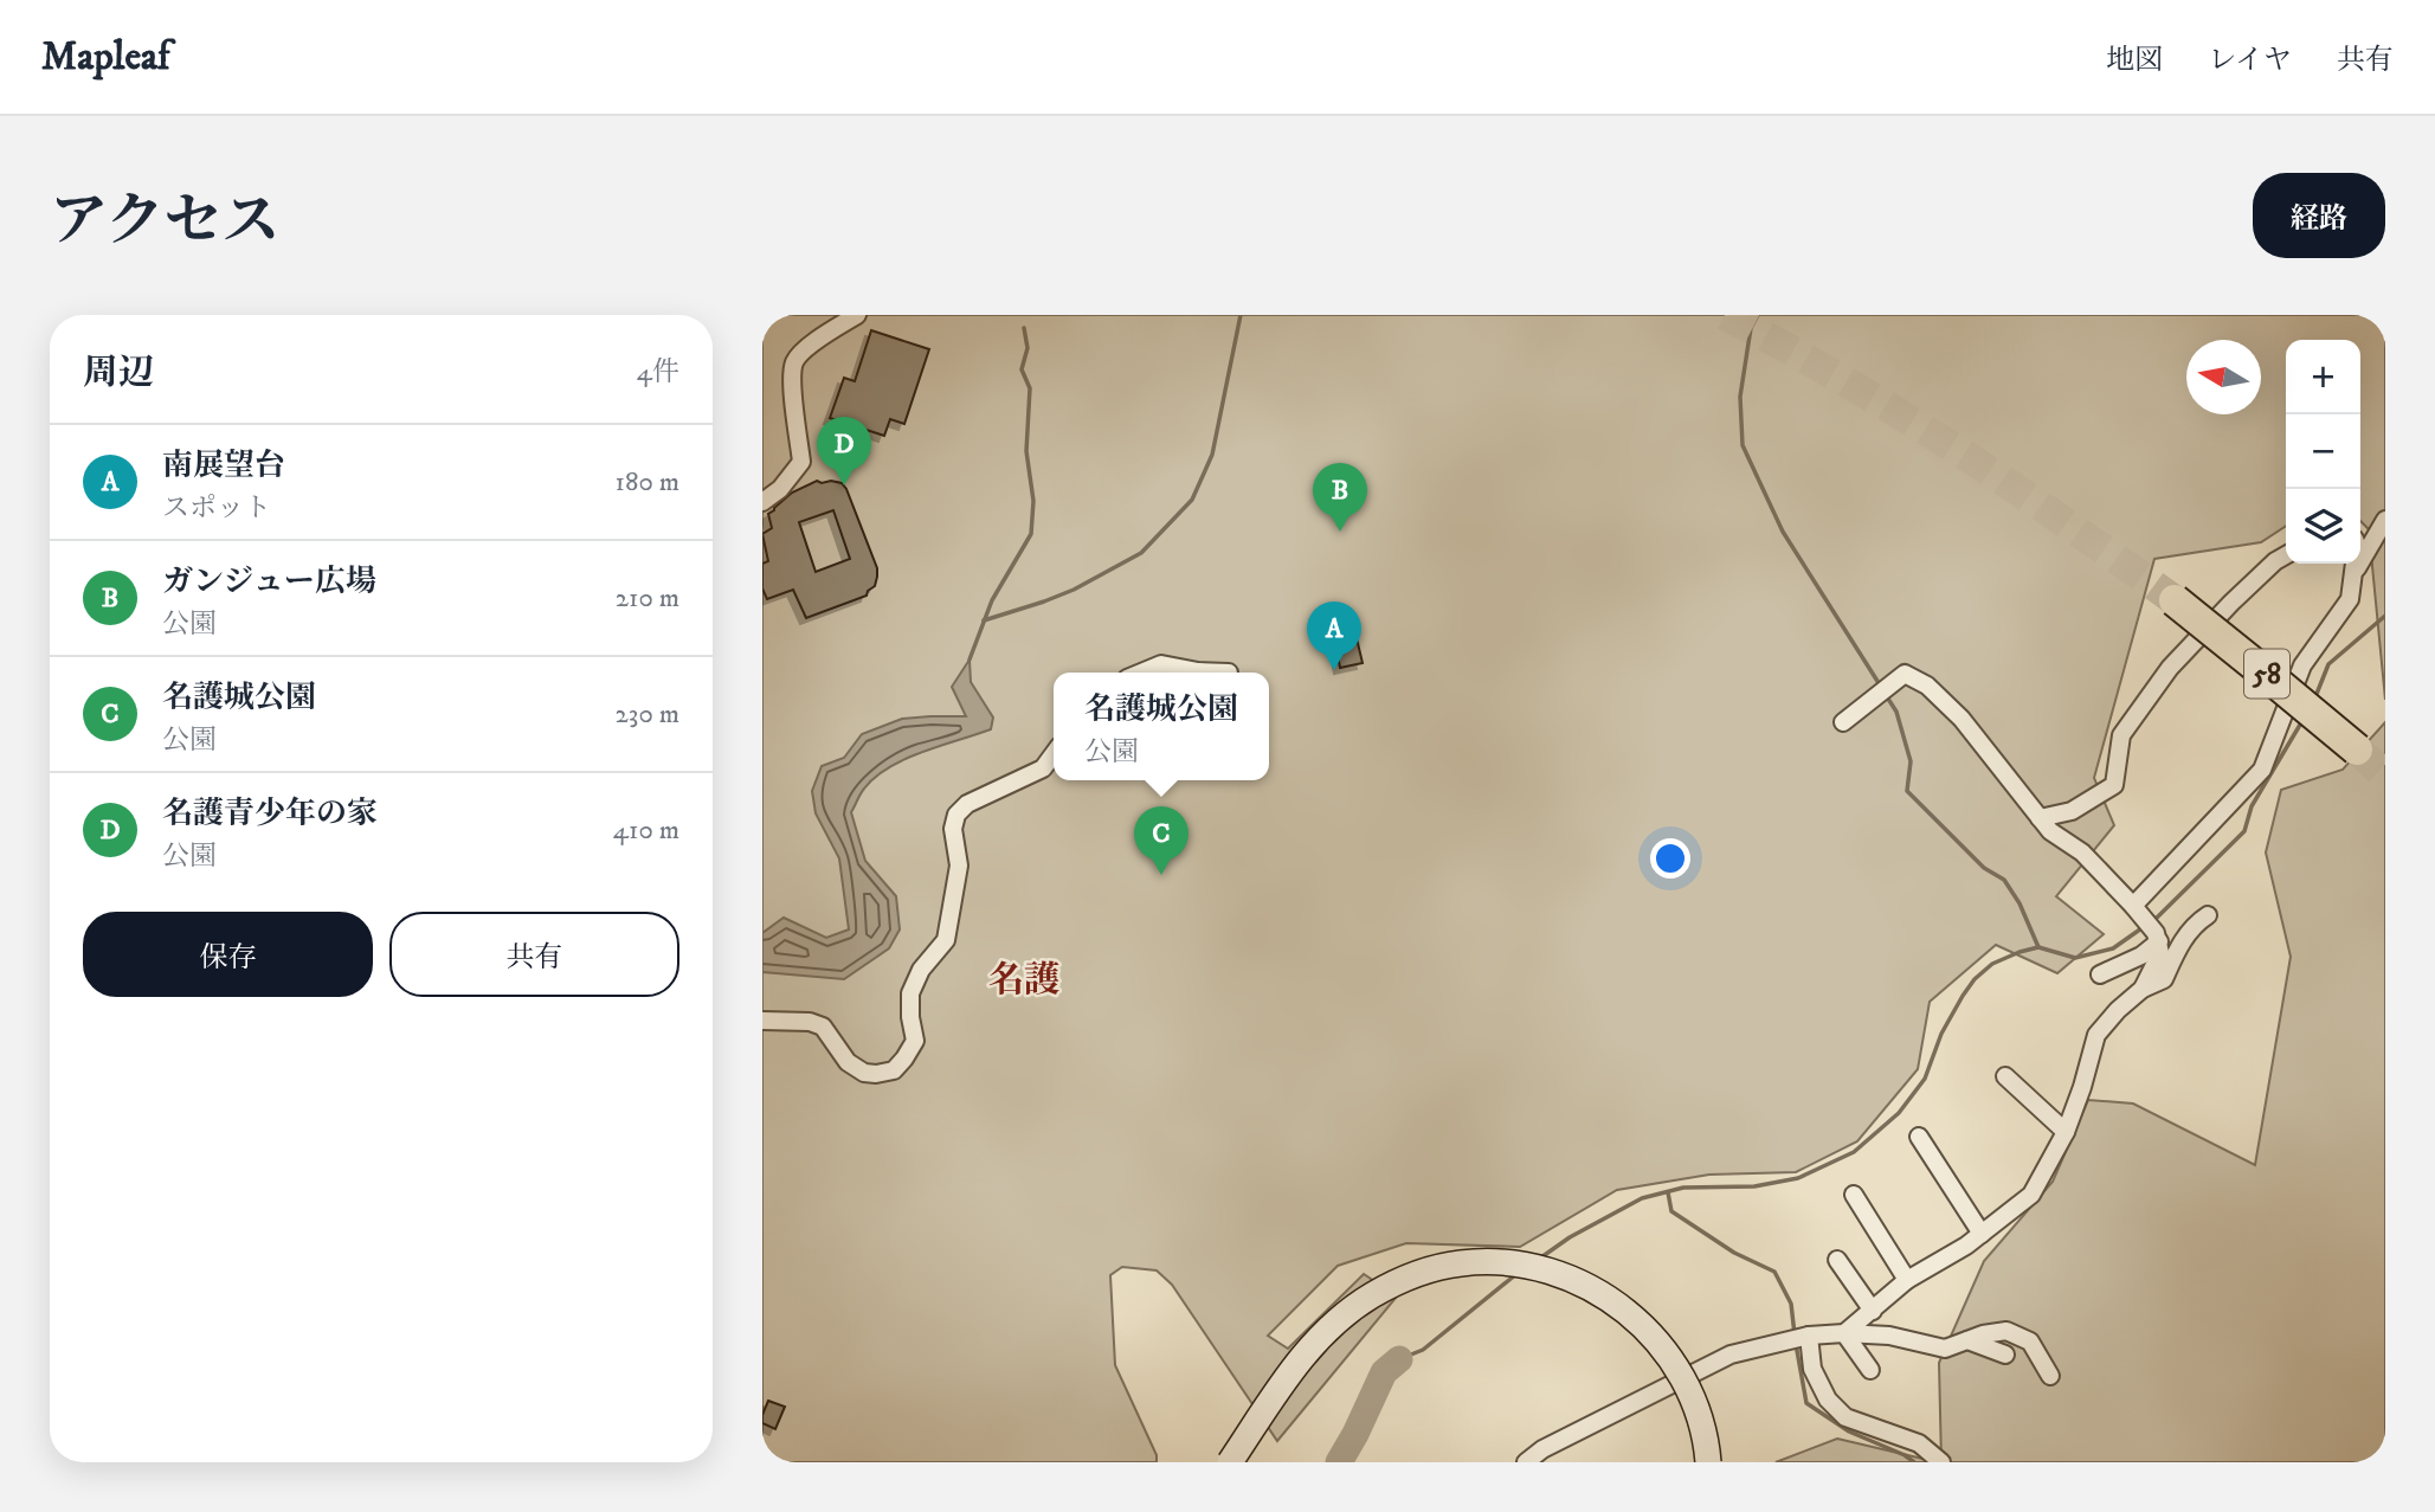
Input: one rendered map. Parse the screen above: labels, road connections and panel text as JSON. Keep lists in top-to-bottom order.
{
  "streets": {
    "highway": ["58"]
  },
  "districts": ["名護"],
  "north": "left",
  "page": {
    "header": "Mapleaf",
    "nav": ["地図", "レイヤ", "共有"],
    "title": "アクセス",
    "buttons": [
      "経路",
      ["保存", "共有"]
    ],
    "heading": ["周辺", "4件"],
    "map_buttons": ["+", "−"],
    "pins": [
      "D",
      "B",
      "A",
      "C"
    ],
    "list": [
      {
        "mark": "A",
        "name": "南展望台",
        "note": "スポット",
        "value": "180 m"
      },
      {
        "mark": "B",
        "name": "ガンジュー広場",
        "note": "公園",
        "value": "210 m"
      },
      {
        "mark": "C",
        "name": "名護城公園",
        "note": "公園",
        "value": "230 m"
      },
      {
        "mark": "D",
        "name": "名護青少年の家",
        "note": "公園",
        "value": "410 m"
      }
    ],
    "popup": ["名護城公園", "公園"]
  }
}
